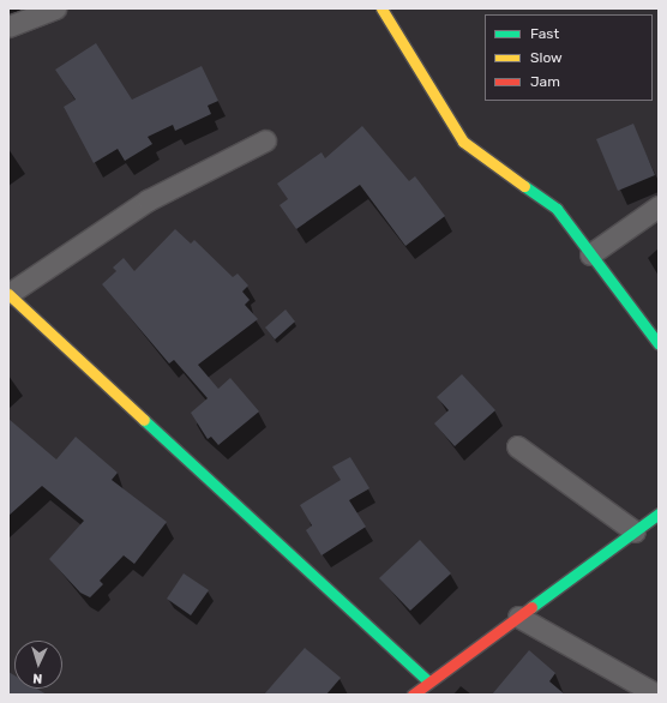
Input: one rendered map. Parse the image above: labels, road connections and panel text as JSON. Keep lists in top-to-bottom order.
{
  "legend": ["Fast", "Slow", "Jam"],
  "north": "bottom"
}
